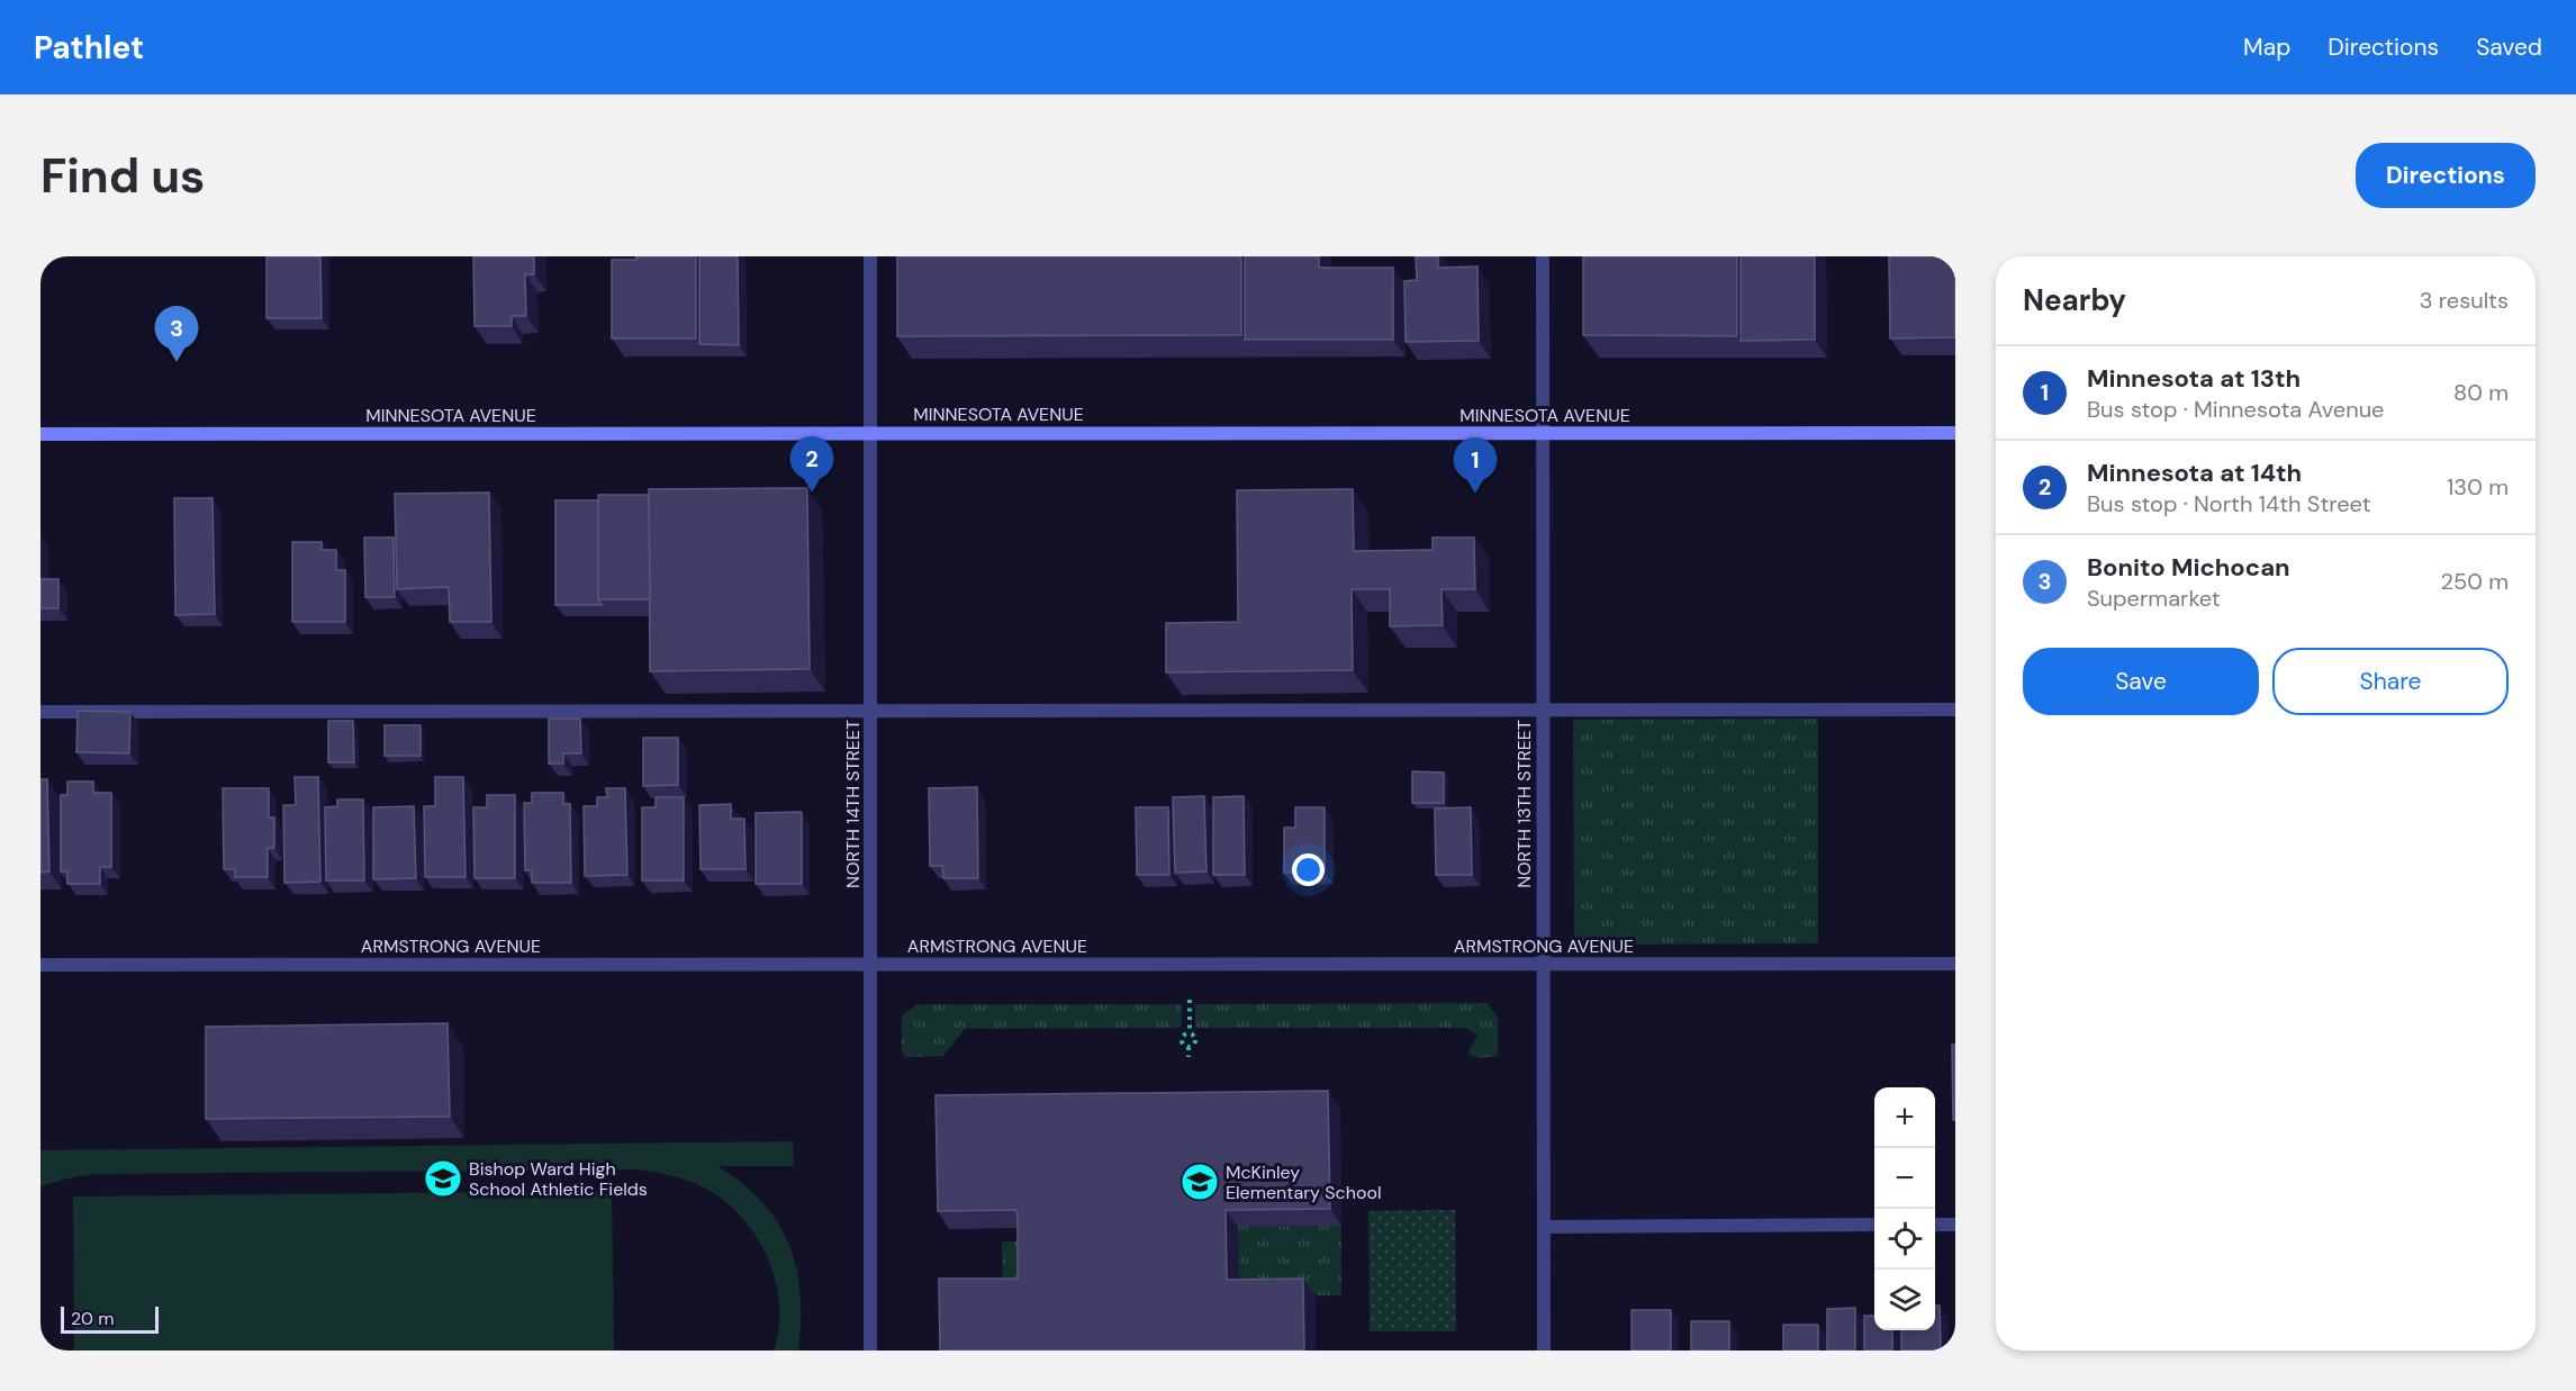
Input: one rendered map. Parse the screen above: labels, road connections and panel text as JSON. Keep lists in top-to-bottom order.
{
  "streets": {
    "main road": ["MINNESOTA AVENUE"],
    "street": ["NORTH 14TH STREET", "NORTH 13TH STREET", "ARMSTRONG AVENUE"]
  },
  "crossings": [
    ["MINNESOTA AVENUE", "NORTH 14TH STREET"],
    ["MINNESOTA AVENUE", "NORTH 13TH STREET"],
    ["NORTH 14TH STREET", "ARMSTRONG AVENUE"],
    ["NORTH 13TH STREET", "ARMSTRONG AVENUE"]
  ],
  "places": {
    "school or university": ["Bishop Ward High School Athletic Fields", "McKinley Elementary School"]
  },
  "scale_bar": "20 m",
  "page": {
    "header": "Pathlet",
    "nav": ["Map", "Directions", "Saved"],
    "buttons": [
      "Directions",
      ["Save", "Share"]
    ],
    "title": "Find us",
    "heading": ["Nearby", "3 results"],
    "pins": ["3", "2", "1"],
    "list": [
      {
        "mark": "1",
        "name": "Minnesota at 13th",
        "note": "Bus stop · Minnesota Avenue",
        "value": "80 m"
      },
      {
        "mark": "2",
        "name": "Minnesota at 14th",
        "note": "Bus stop · North 14th Street",
        "value": "130 m"
      },
      {
        "mark": "3",
        "name": "Bonito Michocan",
        "note": "Supermarket",
        "value": "250 m"
      }
    ],
    "map_buttons": ["+", "−"],
    "scale": "20 m"
  }
}
